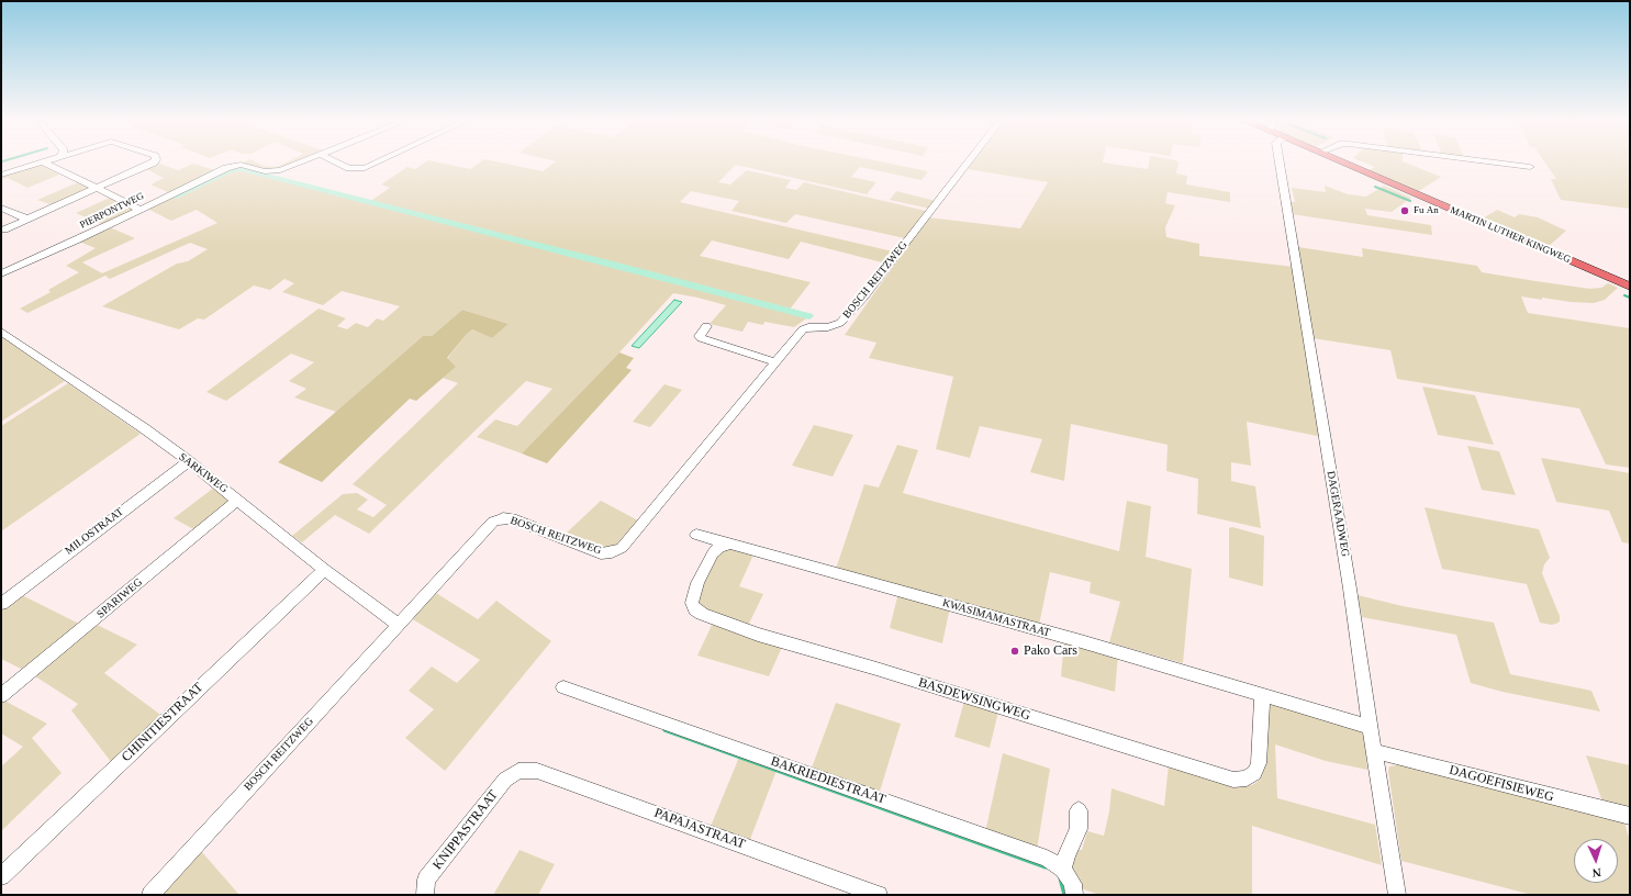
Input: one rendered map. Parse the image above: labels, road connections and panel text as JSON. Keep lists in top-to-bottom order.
{
  "streets": {
    "main road": ["MARTIN LUTHER KINGWEG"],
    "street": [
      "PIERPONTWEG",
      "BOSCH REITZWEG",
      "SARKIWEG",
      "DAGERAADWEG",
      "MILOSTRAAT",
      "SPARIWEG",
      "KWASIMAMASTRAAT",
      "BASDEWSINGWEG",
      "CHINITIESTRAAT",
      "BAKRIEDIESTRAAT",
      "DAGOEFISIEWEG",
      "PAPAJASTRAAT",
      "KNIPPASTRAAT"
    ]
  },
  "crossings": [
    ["BOSCH REITZWEG", "SARKIWEG"],
    ["SARKIWEG", "MILOSTRAAT"],
    ["SARKIWEG", "SPARIWEG"],
    ["SARKIWEG", "CHINITIESTRAAT"],
    ["DAGERAADWEG", "KWASIMAMASTRAAT"],
    ["DAGERAADWEG", "DAGOEFISIEWEG"],
    ["KWASIMAMASTRAAT", "BASDEWSINGWEG"],
    ["PAPAJASTRAAT", "KNIPPASTRAAT"]
  ],
  "places": ["Fu An", "Pako Cars"],
  "north": "bottom"
}
